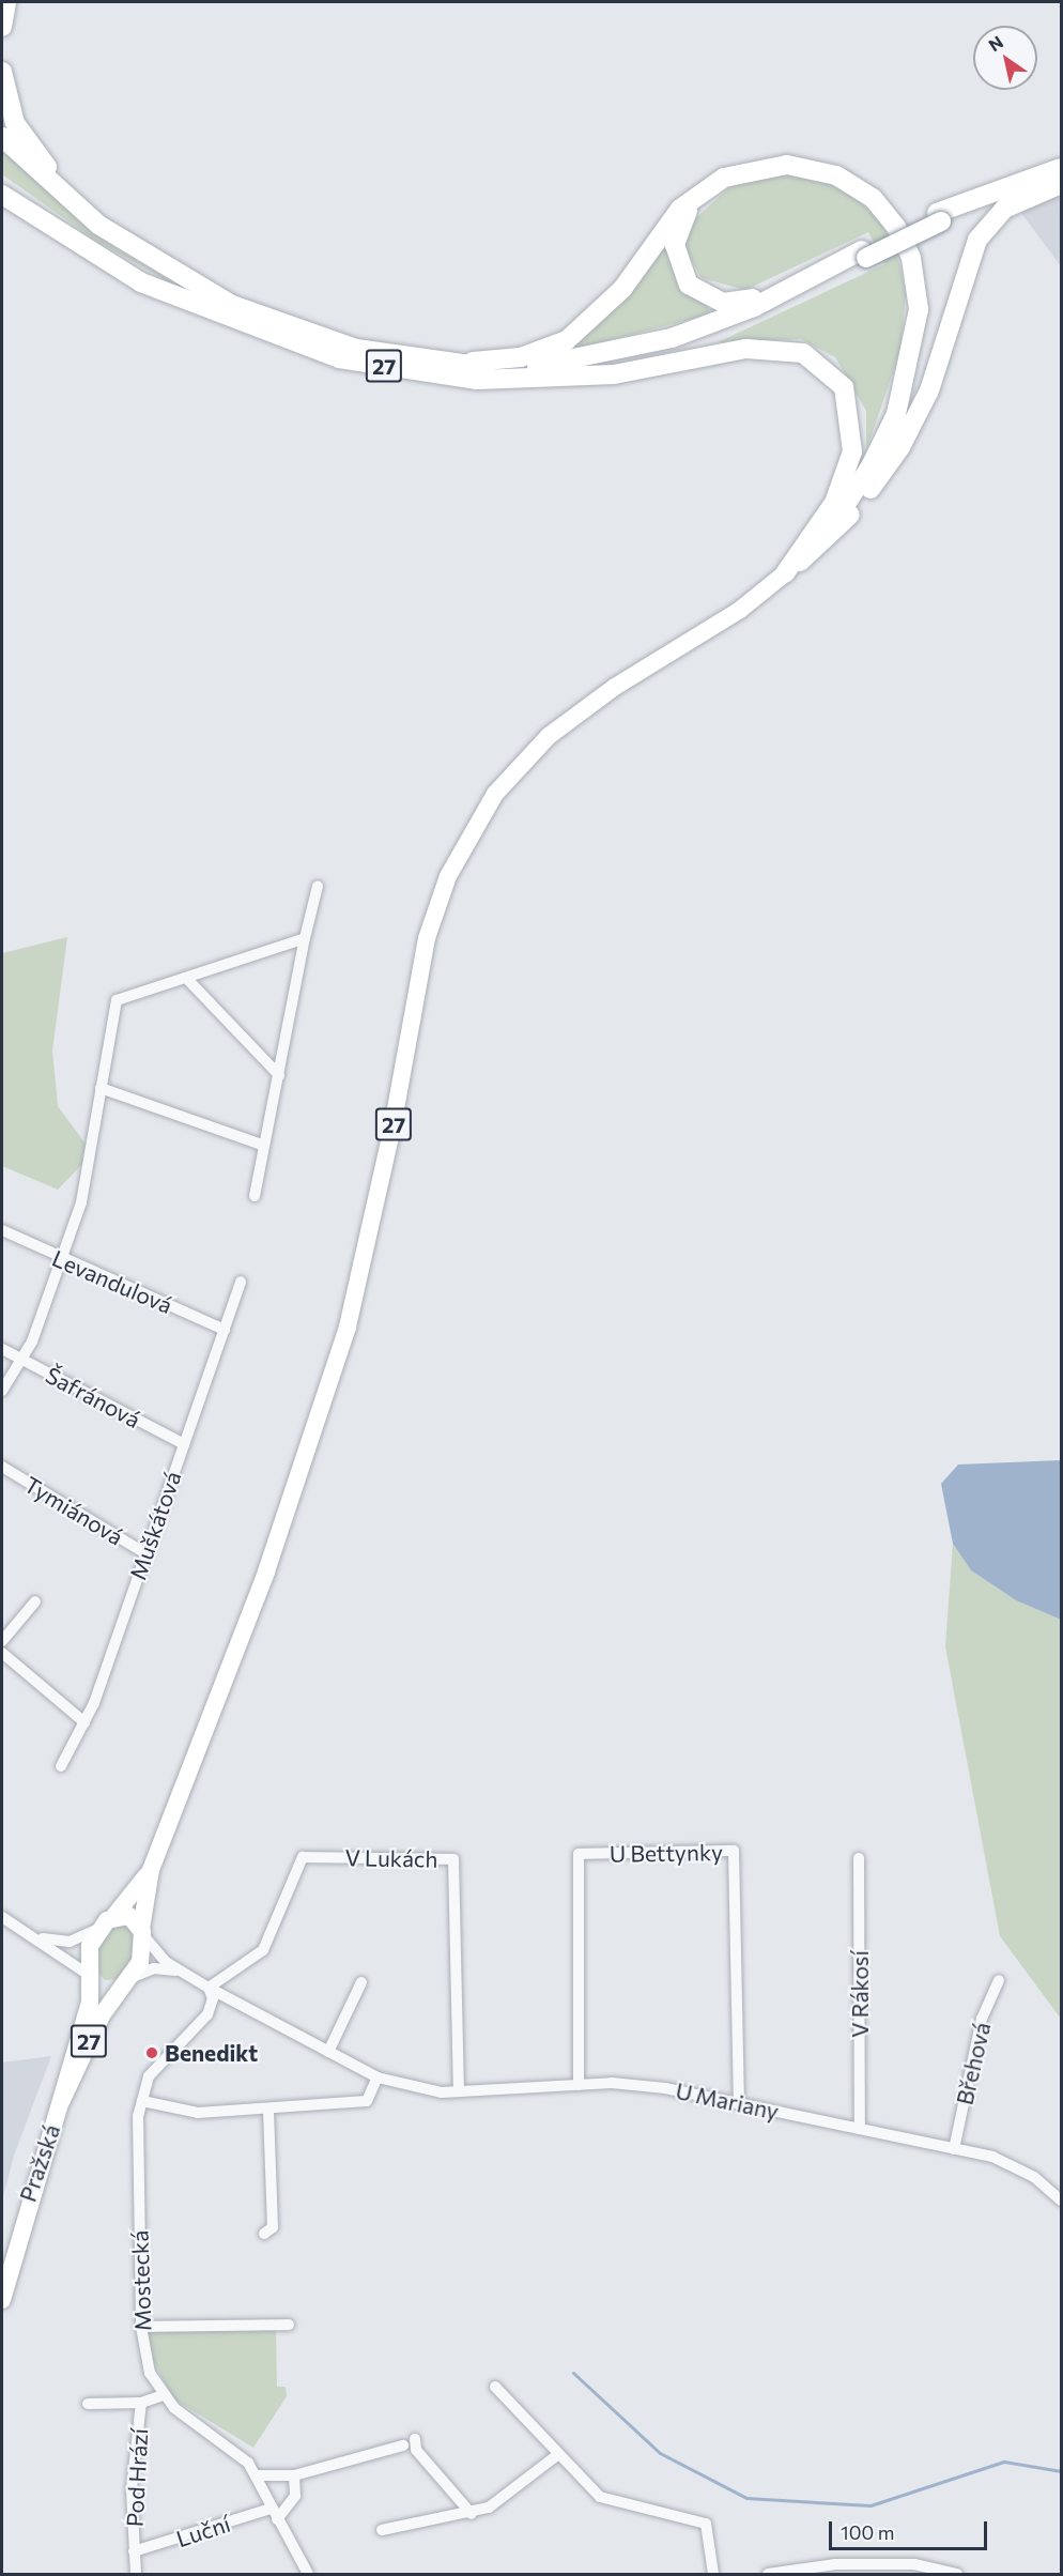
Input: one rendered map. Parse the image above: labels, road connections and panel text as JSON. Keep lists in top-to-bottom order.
{
  "streets": {
    "highway": ["27"],
    "main road": ["Pražská"],
    "street": [
      "Levandulová",
      "Šafránová",
      "Tymiánová",
      "Muškátová",
      "U Bettynky",
      "V Lukách",
      "V Rákosí",
      "Břehová",
      "U Mariany",
      "Mostecká",
      "Pod Hrází",
      "Luční"
    ]
  },
  "crossings": [
    ["27", "Pražská"],
    ["Levandulová", "Muškátová"],
    ["Šafránová", "Muškátová"],
    ["Tymiánová", "Muškátová"],
    ["U Bettynky", "U Mariany"],
    ["V Lukách", "U Mariany"],
    ["V Lukách", "Mostecká"],
    ["V Rákosí", "U Mariany"],
    ["Břehová", "U Mariany"],
    ["U Mariany", "Mostecká"],
    ["Mostecká", "Pod Hrází"],
    ["Mostecká", "Luční"],
    ["Pod Hrází", "Luční"]
  ],
  "places": ["Benedikt"],
  "scale_bar": "100 m",
  "north": "top left"
}
